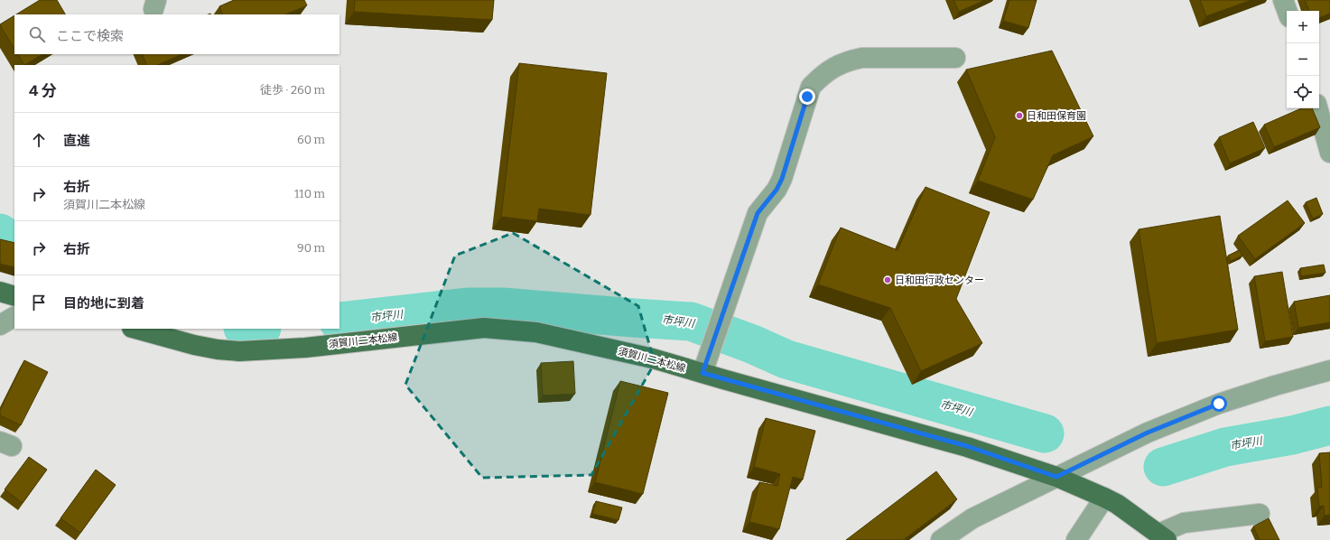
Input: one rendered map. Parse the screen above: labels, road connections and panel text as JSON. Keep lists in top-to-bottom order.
{
  "streets": {
    "main road": ["須賀川二本松線"]
  },
  "water": ["市坪川"],
  "places": ["日和田保育園", "日和田行政センター"],
  "page": {
    "map_buttons": ["+", "−"],
    "search": "ここで検索",
    "heading": ["4 分", "徒歩 · 260 m"],
    "list": [
      ["直進", "60 m"],
      ["右折", "須賀川二本松線", "110 m"],
      ["右折", "90 m"],
      "目的地に到着"
    ]
  }
}
